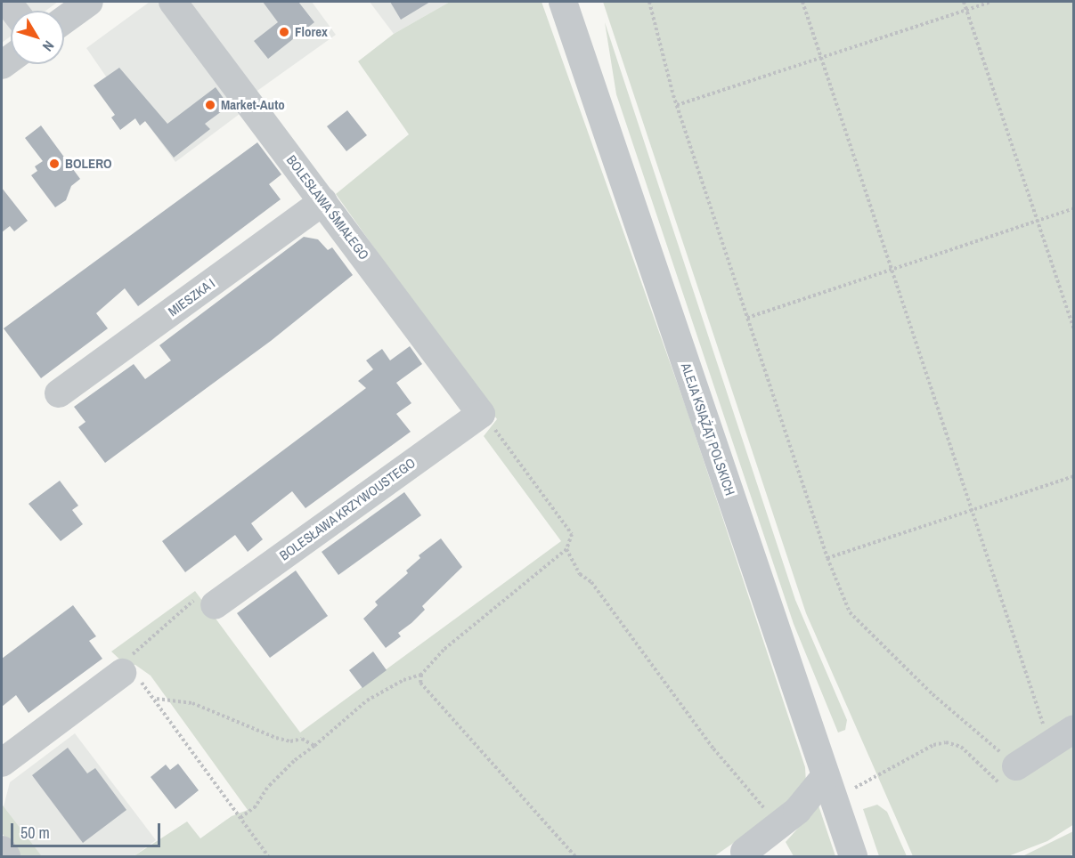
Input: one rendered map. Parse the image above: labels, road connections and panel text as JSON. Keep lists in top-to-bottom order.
{
  "streets": {
    "street": [
      "BOLESŁAWA ŚMIAŁEGO",
      "MIESZKA I",
      "ALEJA KSIĄŻĄT POLSKICH",
      "BOLESŁAWA KRZYWOUSTEGO"
    ]
  },
  "crossings": [
    ["BOLESŁAWA ŚMIAŁEGO", "MIESZKA I"],
    ["BOLESŁAWA ŚMIAŁEGO", "BOLESŁAWA KRZYWOUSTEGO"]
  ],
  "places": ["Florex", "Market-Auto", "BOLERO"],
  "scale_bar": "50 m",
  "north": "bottom right"
}
